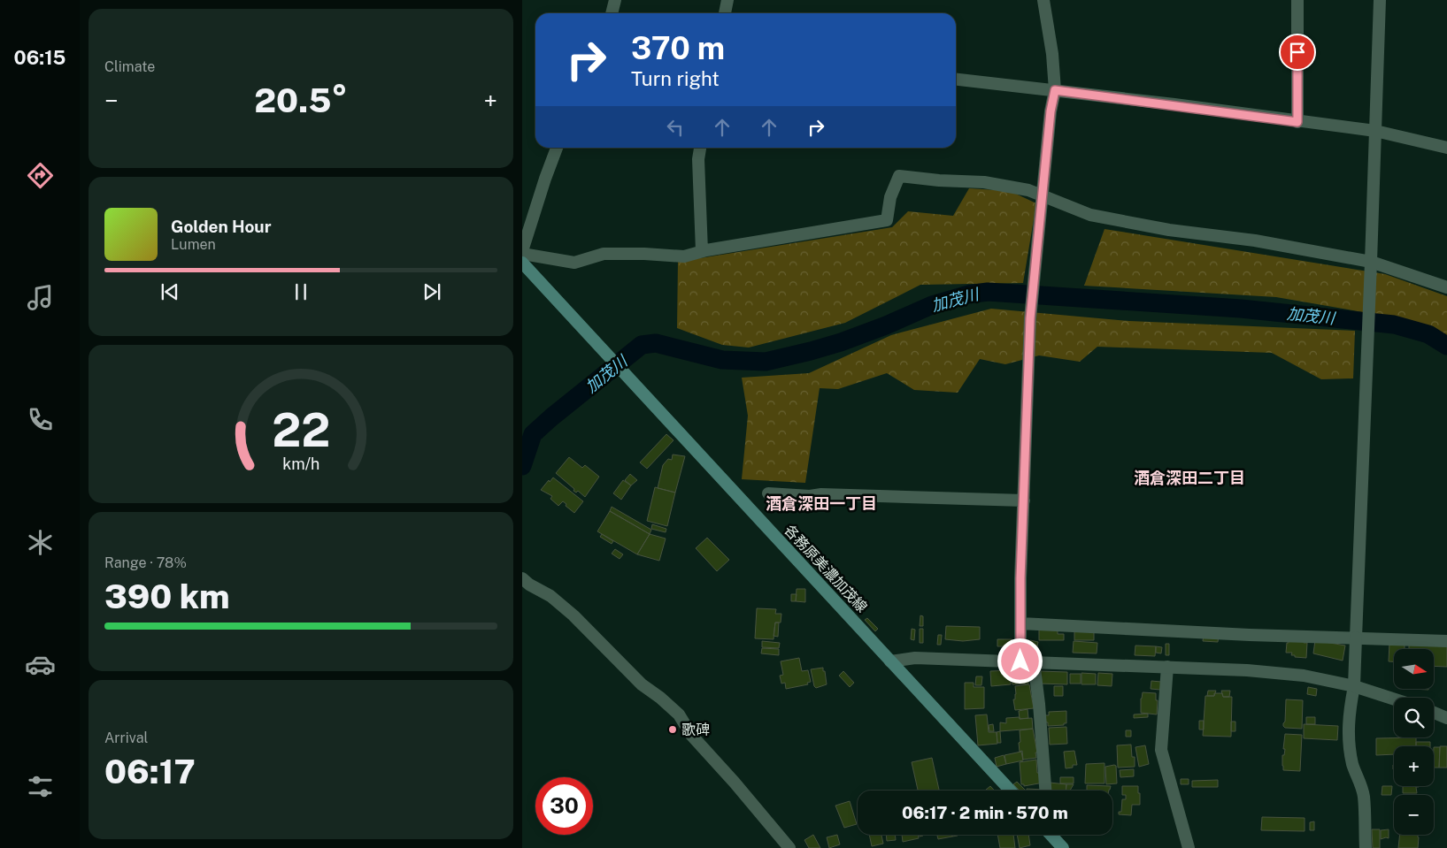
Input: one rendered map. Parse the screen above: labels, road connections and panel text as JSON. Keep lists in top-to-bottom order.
{
  "streets": {
    "main road": ["各務原美濃加茂線"]
  },
  "districts": ["酒倉深田二丁目", "酒倉深田一丁目"],
  "water": ["加茂川"],
  "places": ["歌碑"],
  "north": "right",
  "page": {
    "tabs": "06:15",
    "tile": [
      "Climate",
      ["Range · 78%", "390 km"],
      ["Arrival", "06:17"]
    ],
    "turn": ["370 m", "Turn right"],
    "heat": ["−", "20.5°", "+"],
    "song": ["Golden Hour", "Lumen"],
    "map_buttons": ["+", "−"],
    "limit": "30",
    "trip": "06:17 · 2 min · 570 m",
    "gauge": ["22", "km/h"]
  }
}
